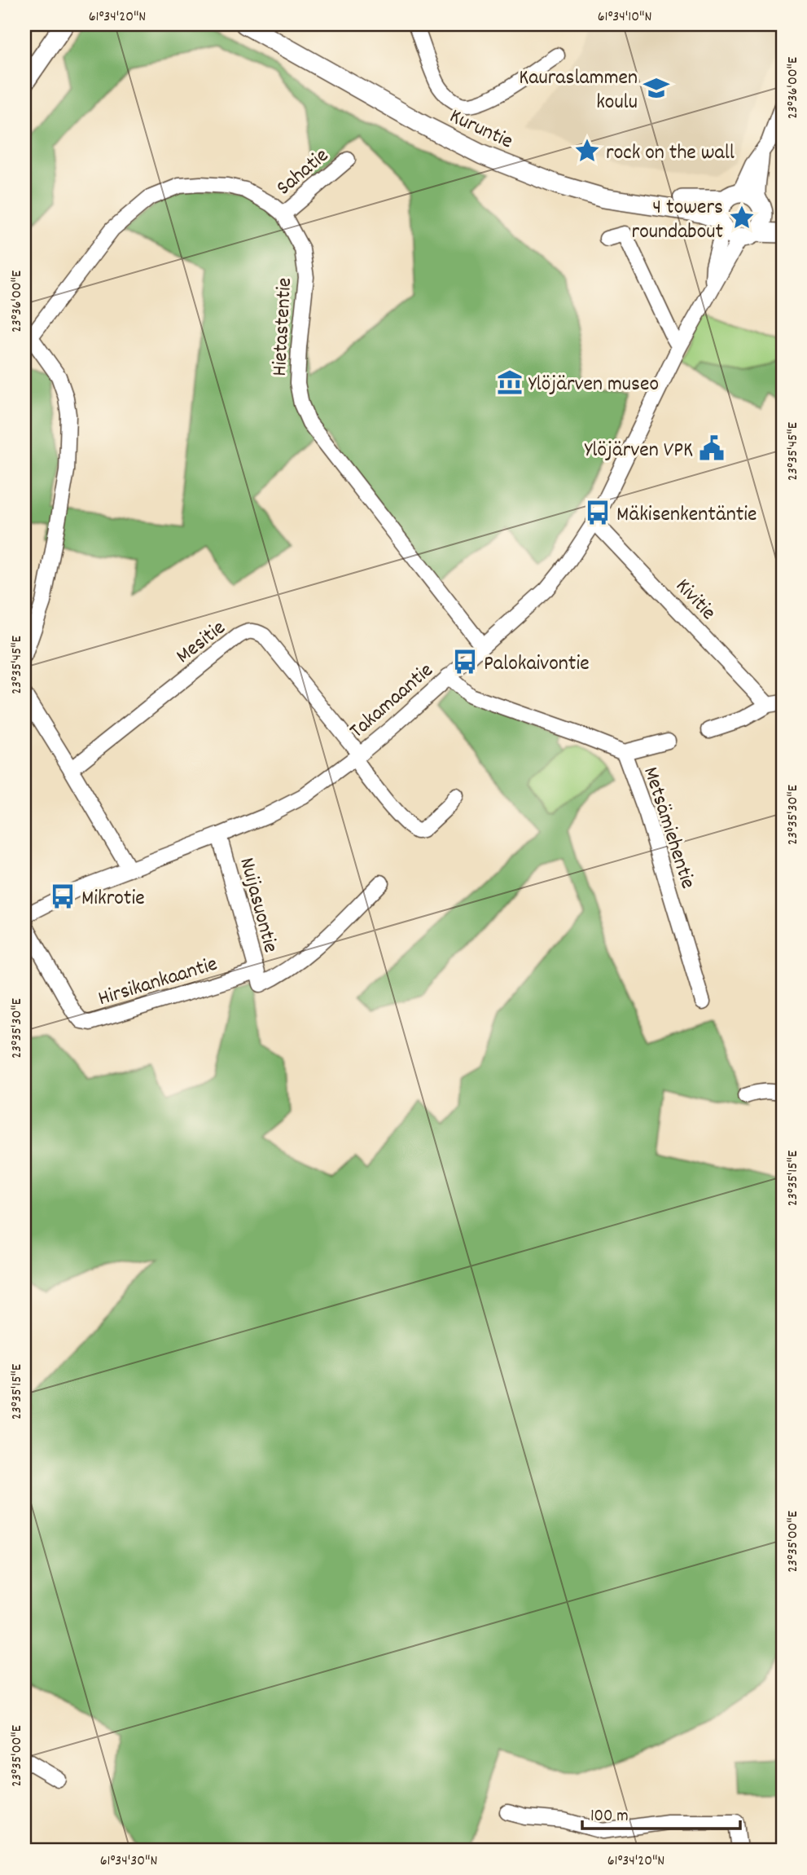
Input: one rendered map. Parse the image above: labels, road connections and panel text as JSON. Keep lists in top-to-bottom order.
{
  "streets": {
    "main road": ["Kuruntie"],
    "street": [
      "Sahatie",
      "Hietastentie",
      "Kivitie",
      "Mesitie",
      "Takamaantie",
      "Metsämiehentie",
      "Nuijasuontie",
      "Hirsikankaantie"
    ]
  },
  "crossings": [
    ["Kuruntie", "Takamaantie"],
    ["Sahatie", "Hietastentie"],
    ["Hietastentie", "Takamaantie"],
    ["Kivitie", "Takamaantie"],
    ["Mesitie", "Takamaantie"],
    ["Takamaantie", "Metsämiehentie"],
    ["Takamaantie", "Nuijasuontie"],
    ["Nuijasuontie", "Hirsikankaantie"]
  ],
  "places": {
    "school or university": ["Kauraslammen koulu"],
    "place": ["rock on the wall", "4 towers roundabout"],
    "museum": ["Ylöjärven museo"],
    "public building": ["Ylöjärven VPK"],
    "bus stop": ["Mäkisenkentäntie", "Palokaivontie", "Mikrotie"]
  },
  "scale_bar": "100 m",
  "coordinates": [
    "61°34'20\"N",
    "61°34'10\"N",
    "23°36'00\"E",
    "23°35'45\"E",
    "23°35'30\"E",
    "23°35'15\"E",
    "23°35'00\"E",
    "61°34'30\"N"
  ]
}
